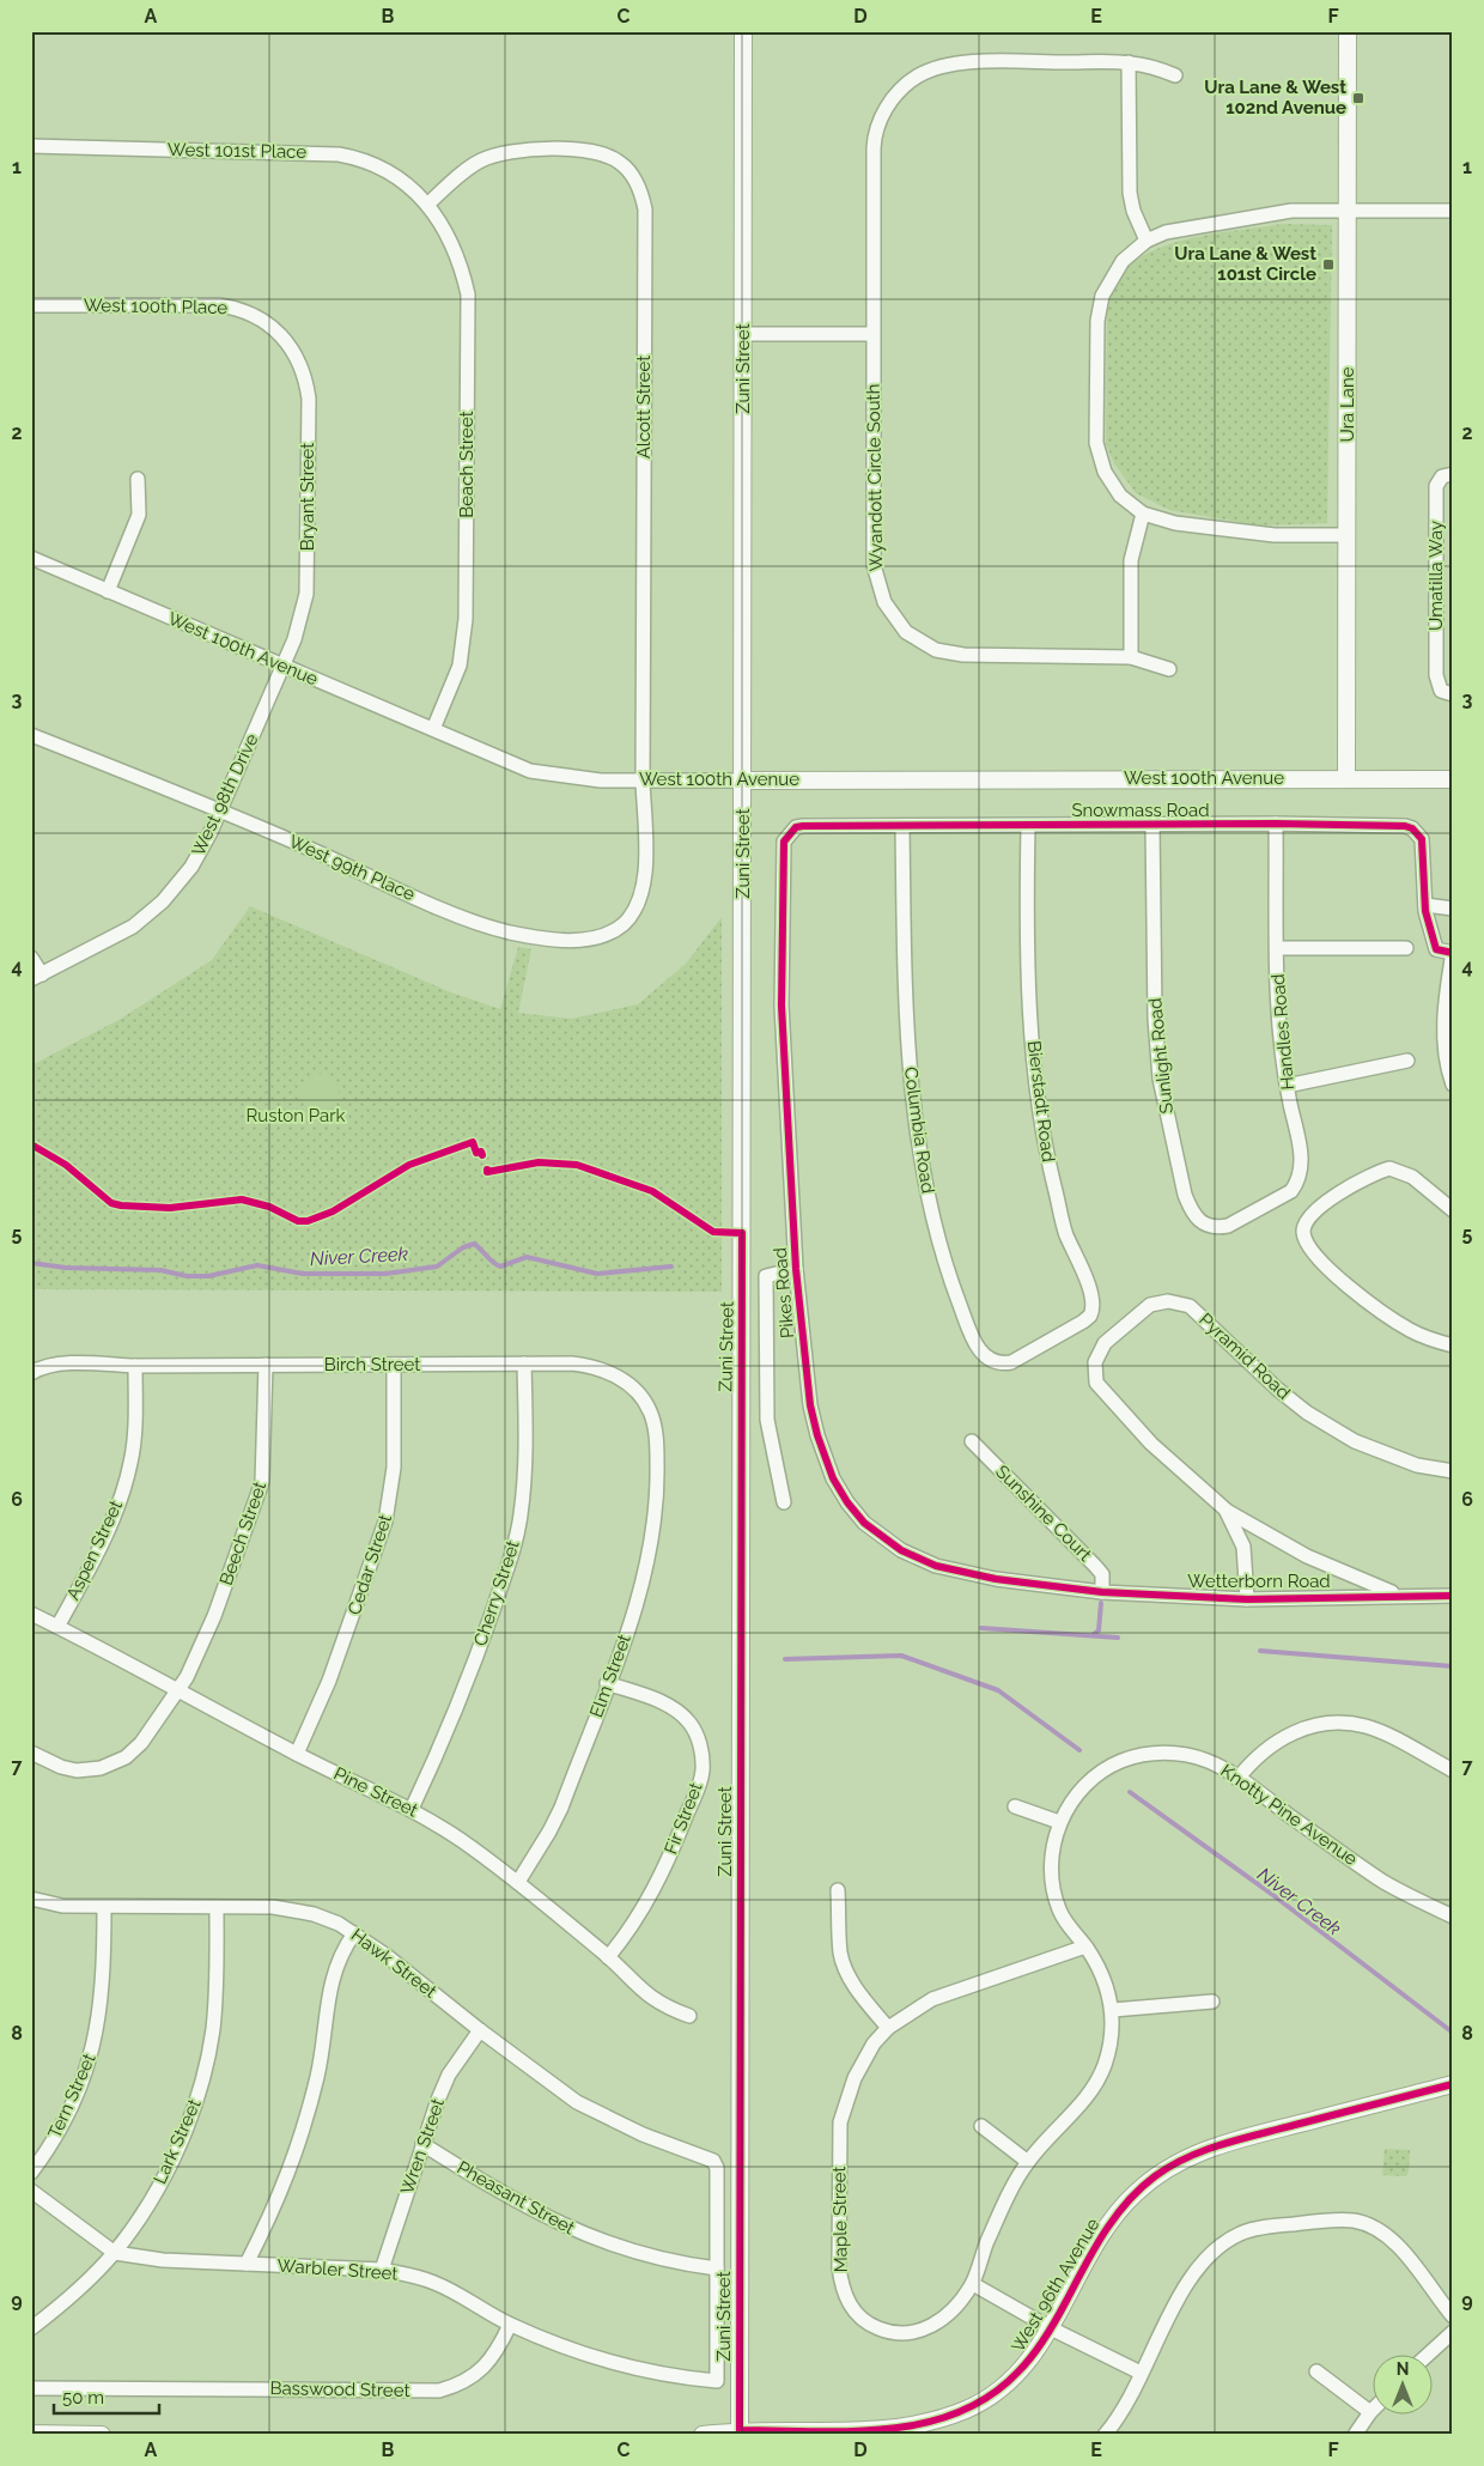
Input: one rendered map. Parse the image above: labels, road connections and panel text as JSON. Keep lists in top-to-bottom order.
{
  "streets": {
    "street": [
      "West 101st Place",
      "West 100th Place",
      "Zuni Street",
      "Ura Lane",
      "Alcott Street",
      "Beach Street",
      "Wyandott Circle South",
      "Bryant Street",
      "Umatilla Way",
      "West 100th Avenue",
      "West 98th Drive",
      "Snowmass Road",
      "West 99th Place",
      "Handles Road",
      "Sunlight Road",
      "Bierstadt Road",
      "Columbia Road",
      "Pikes Road",
      "Pyramid Road",
      "Birch Street",
      "Sunshine Court",
      "Beech Street",
      "Aspen Street",
      "Cedar Street",
      "Wetterborn Road",
      "Cherry Street",
      "Elm Street",
      "Pine Street",
      "Knotty Pine Avenue",
      "Fir Street",
      "Hawk Street",
      "Tern Street",
      "Lark Street",
      "Wren Street",
      "Pheasant Street",
      "Maple Street",
      "Warbler Street",
      "West 96th Avenue",
      "Basswood Street"
    ]
  },
  "crossings": [
    ["West 101st Place", "Alcott Street"],
    ["West 101st Place", "Beach Street"],
    ["West 100th Place", "Bryant Street"],
    ["Zuni Street", "West 100th Avenue"],
    ["Zuni Street", "West 96th Avenue"],
    ["Ura Lane", "West 100th Avenue"],
    ["Alcott Street", "Beach Street"],
    ["Alcott Street", "West 100th Avenue"],
    ["Alcott Street", "West 99th Place"],
    ["Beach Street", "West 100th Avenue"],
    ["Bryant Street", "West 100th Avenue"],
    ["Bryant Street", "West 98th Drive"],
    ["West 100th Avenue", "West 98th Drive"],
    ["West 98th Drive", "West 99th Place"],
    ["Snowmass Road", "Handles Road"],
    ["Snowmass Road", "Sunlight Road"],
    ["Snowmass Road", "Bierstadt Road"],
    ["Snowmass Road", "Columbia Road"],
    ["Snowmass Road", "Pikes Road"],
    ["Handles Road", "Sunlight Road"],
    ["Bierstadt Road", "Columbia Road"],
    ["Pikes Road", "Wetterborn Road"],
    ["Pyramid Road", "Wetterborn Road"],
    ["Birch Street", "Beech Street"],
    ["Birch Street", "Aspen Street"],
    ["Birch Street", "Cedar Street"],
    ["Birch Street", "Cherry Street"],
    ["Birch Street", "Elm Street"],
    ["Sunshine Court", "Wetterborn Road"],
    ["Beech Street", "Pine Street"],
    ["Aspen Street", "Pine Street"],
    ["Cedar Street", "Pine Street"],
    ["Cherry Street", "Pine Street"],
    ["Elm Street", "Pine Street"],
    ["Elm Street", "Fir Street"],
    ["Pine Street", "Fir Street"],
    ["Knotty Pine Avenue", "Maple Street"],
    ["Hawk Street", "Tern Street"],
    ["Hawk Street", "Lark Street"],
    ["Hawk Street", "Wren Street"],
    ["Hawk Street", "Pheasant Street"],
    ["Hawk Street", "Warbler Street"],
    ["Lark Street", "Warbler Street"],
    ["Wren Street", "Pheasant Street"],
    ["Wren Street", "Warbler Street"],
    ["Pheasant Street", "Warbler Street"],
    ["Warbler Street", "Basswood Street"]
  ],
  "water": ["Niver Creek"],
  "parks": ["Ruston Park"],
  "places": {
    "transit": ["Ura Lane & West 102nd Avenue", "Ura Lane & West 101st Circle"]
  },
  "scale_bar": "50 m",
  "north": "top",
  "grid": {
    "columns": [
      "A",
      "B",
      "C",
      "D",
      "E",
      "F"
    ],
    "rows": [
      "1",
      "2",
      "3",
      "4",
      "5",
      "6",
      "7",
      "8",
      "9"
    ]
  }
}
